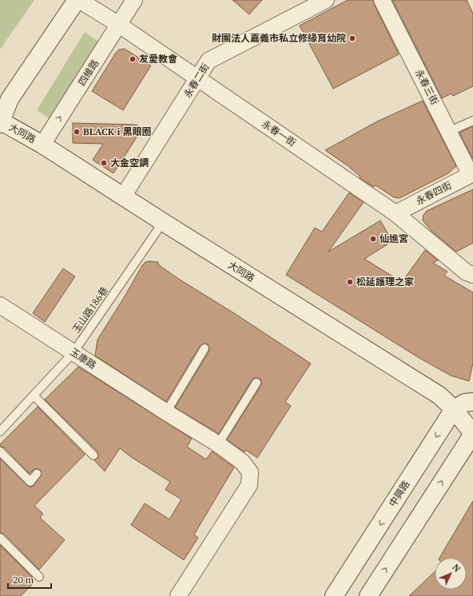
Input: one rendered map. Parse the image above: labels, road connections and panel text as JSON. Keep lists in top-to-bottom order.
{
  "streets": {
    "street": [
      "四維路",
      "永春二街",
      "永春三街",
      "大同路",
      "永春一街",
      "永春四街",
      "玉康路",
      "中興路"
    ],
    "lane": ["玉山路186巷"]
  },
  "crossings": [
    ["四維路", "大同路"],
    ["四維路", "永春一街"],
    ["永春二街", "大同路"],
    ["永春二街", "永春一街"],
    ["永春三街", "永春四街"],
    ["大同路", "玉山路186巷"],
    ["大同路", "中興路"],
    ["永春一街", "永春四街"],
    ["玉山路186巷", "玉康路"]
  ],
  "places": [
    "財團法人嘉義市私立修緣育幼院",
    "友愛教會",
    "BLACK i 黑眼圈",
    "大金空調",
    "仙進宮",
    "松延護理之家"
  ],
  "scale_bar": "20 m",
  "north": "top right"
}
